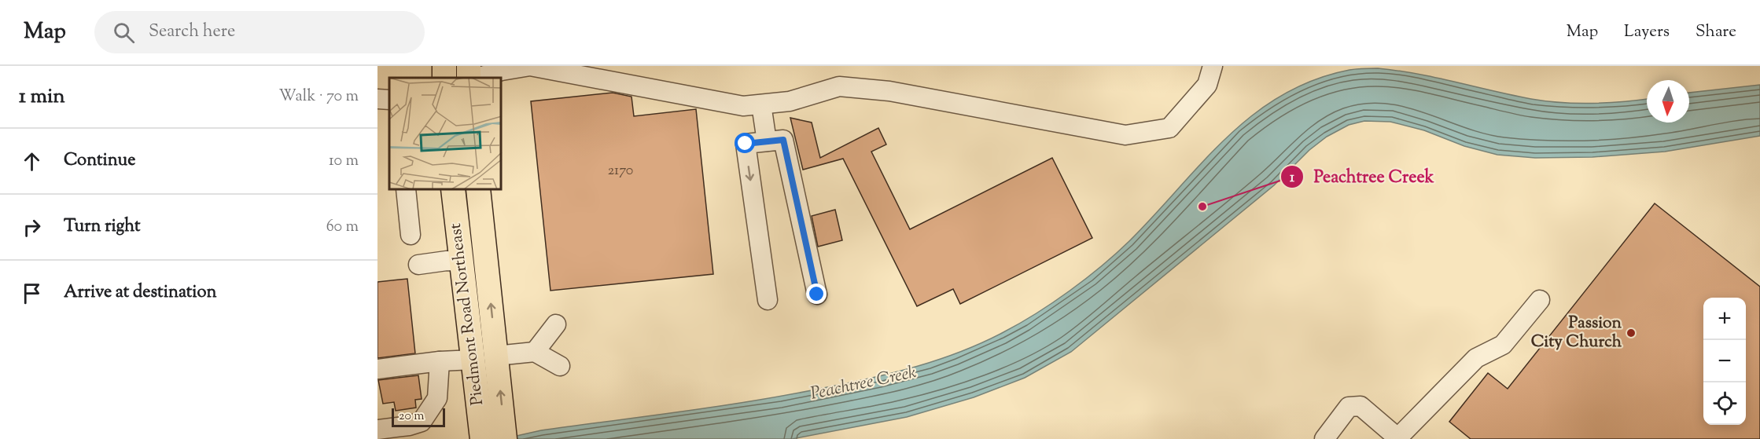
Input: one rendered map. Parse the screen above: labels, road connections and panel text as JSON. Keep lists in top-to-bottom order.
{
  "streets": {
    "main road": ["Piedmont Road Northeast"]
  },
  "water": ["Peachtree Creek"],
  "places": ["Peachtree Creek", "Passion City Church"],
  "house_numbers": ["2170"],
  "scale_bar": "20 m",
  "north": "bottom",
  "page": {
    "header": "Map",
    "search": "Search here",
    "nav": ["Map", "Layers", "Share"],
    "heading": ["1 min", "Walk · 70 m"],
    "list": [
      ["Continue", "10 m"],
      ["Turn right", "60 m"],
      "Arrive at destination"
    ],
    "map_buttons": ["+", "−"],
    "scale": "20 m"
  }
}
